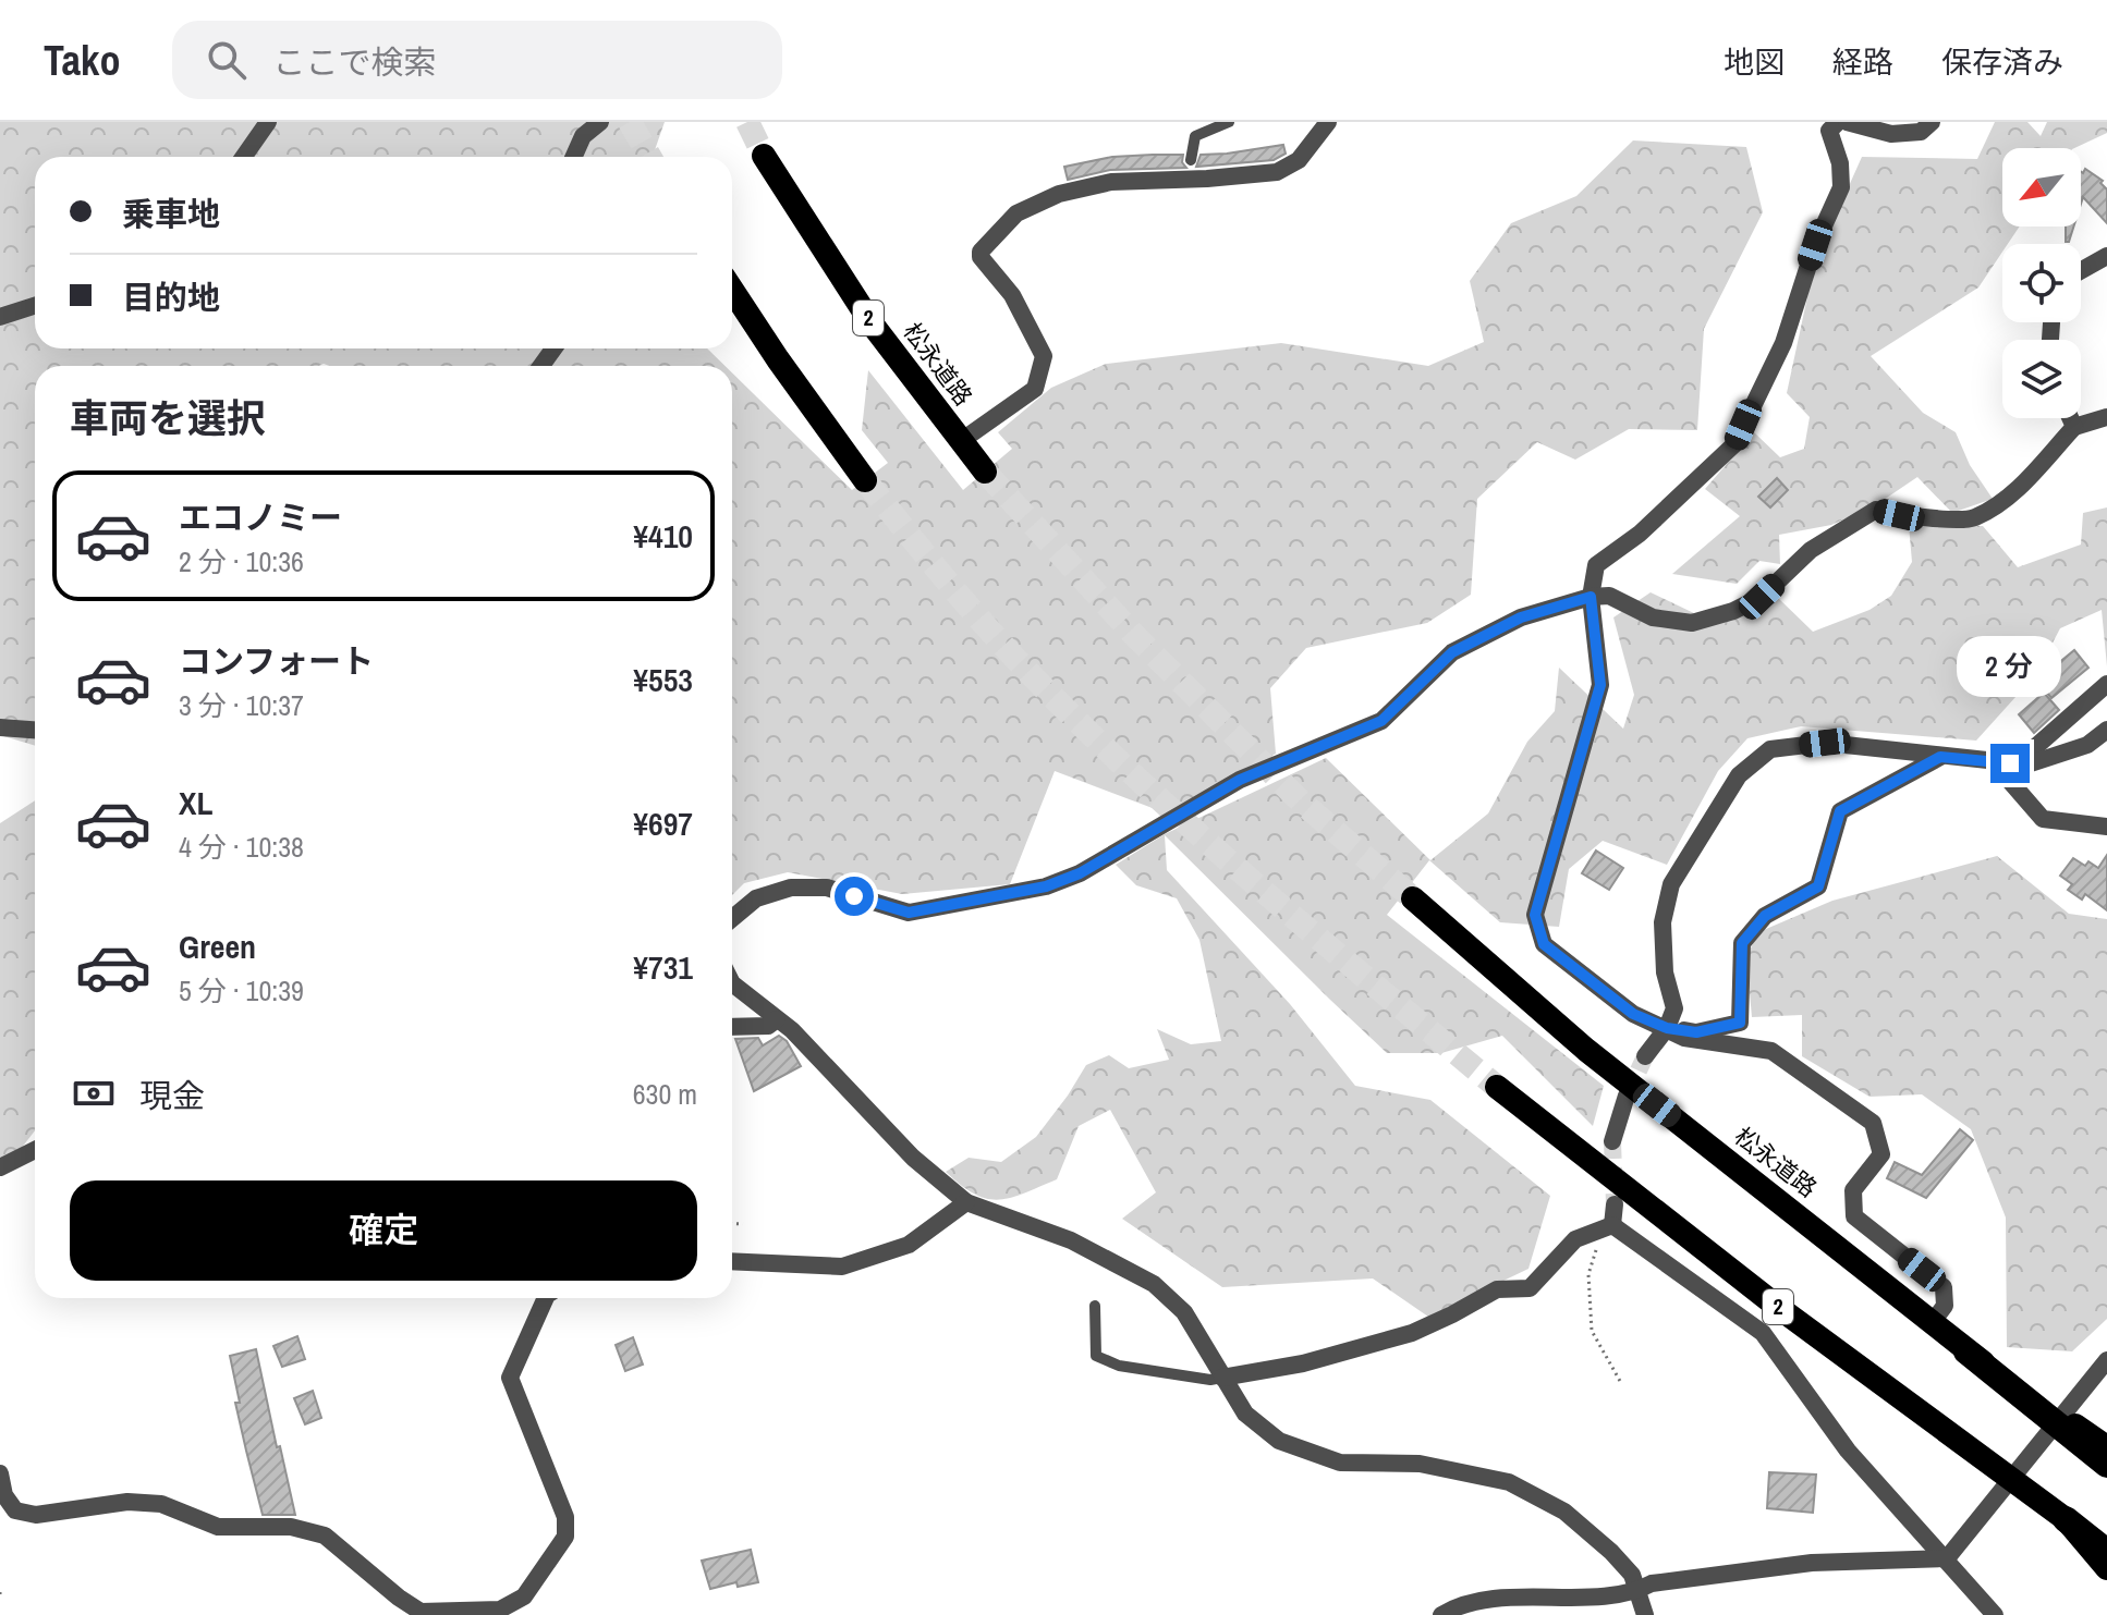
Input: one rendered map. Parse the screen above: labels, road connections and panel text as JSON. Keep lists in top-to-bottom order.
{
  "streets": {
    "highway": ["2", "松永道路"]
  },
  "north": "bottom left",
  "page": {
    "header": "Tako",
    "search": "ここで検索",
    "nav": ["地図", "経路", "保存済み"],
    "banner": ["乗車地", "目的地"],
    "heading": "車両を選択",
    "list": [
      {
        "name": "エコノミー",
        "note": "2 分 · 10:36",
        "value": "¥410"
      },
      {
        "name": "コンフォート",
        "note": "3 分 · 10:37",
        "value": "¥553"
      },
      {
        "name": "XL",
        "note": "4 分 · 10:38",
        "value": "¥697"
      },
      {
        "name": "Green",
        "note": "5 分 · 10:39",
        "value": "¥731"
      }
    ],
    "bubble": "2 分",
    "pay": ["現金", "630 m"],
    "buttons": "確定"
  }
}
